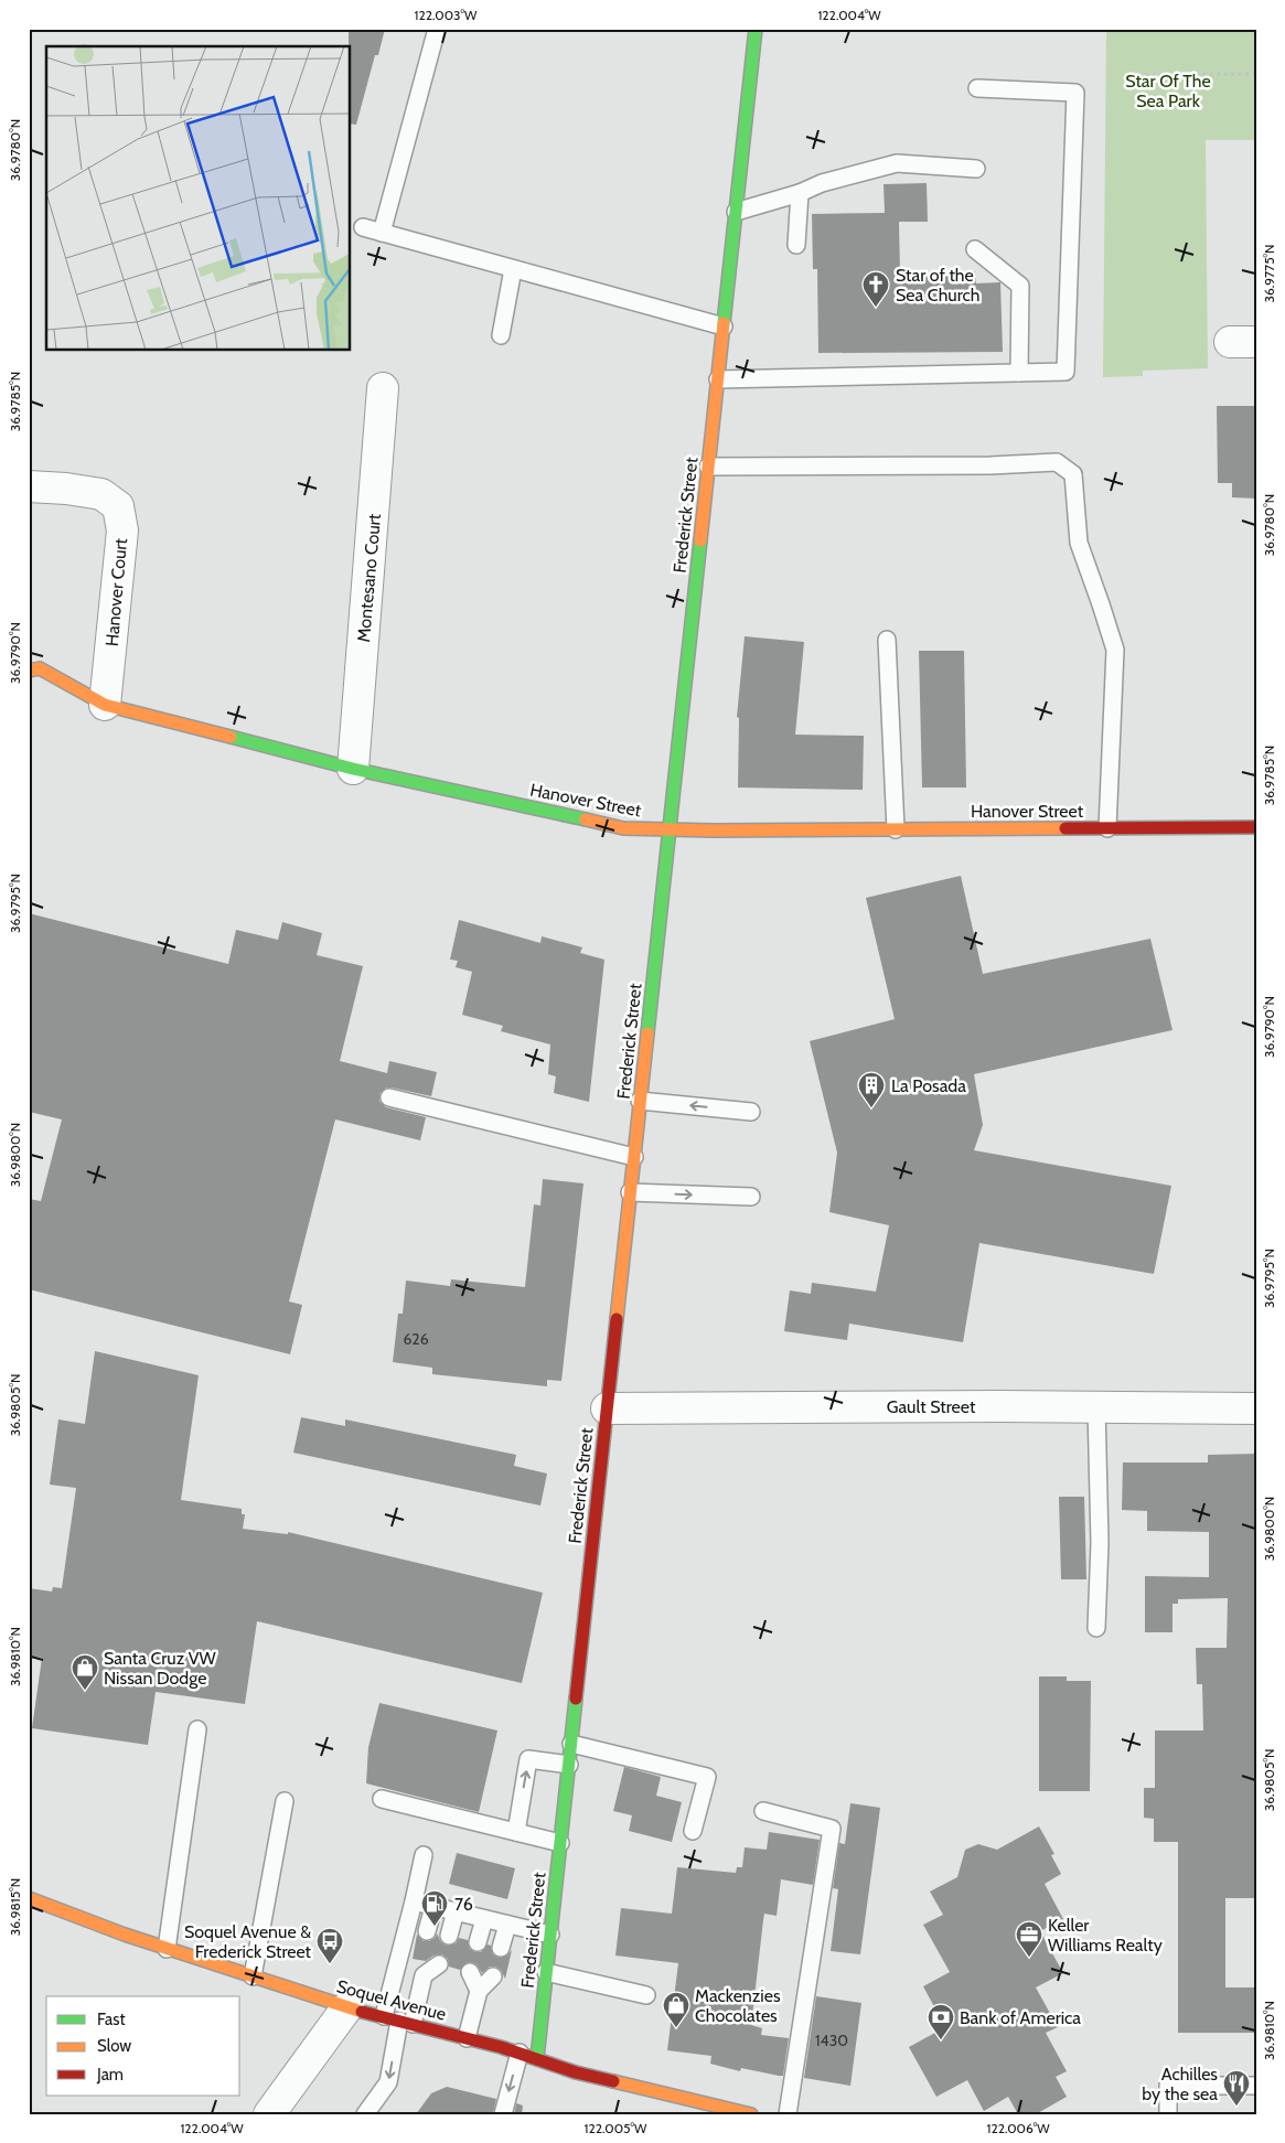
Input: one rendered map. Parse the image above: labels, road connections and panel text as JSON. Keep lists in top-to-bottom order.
{
  "streets": {
    "main road": ["Frederick Street", "Hanover Street", "Soquel Avenue"],
    "street": ["Montesano Court", "Hanover Court", "Gault Street"]
  },
  "crossings": [
    ["Frederick Street", "Hanover Street"],
    ["Frederick Street", "Gault Street"],
    ["Frederick Street", "Soquel Avenue"],
    ["Montesano Court", "Hanover Street"],
    ["Hanover Court", "Hanover Street"]
  ],
  "parks": ["Star Of The Sea Park"],
  "places": {
    "church": ["Star of the Sea Church"],
    "building": ["La Posada"],
    "shop": ["Santa Cruz VW Nissan Dodge", "Mackenzies Chocolates"],
    "fuel station": ["76"],
    "office": ["Keller Williams Realty"],
    "bus stop": ["Soquel Avenue & Frederick Street"],
    "bank": ["Bank of America"],
    "restaurant": ["Achilles by the sea"]
  },
  "house_numbers": ["626", "1430"],
  "legend": ["Fast", "Slow", "Jam"],
  "coordinates": [
    "122.003°W",
    "122.004°W",
    "36.9780°N",
    "36.9775°N",
    "36.9785°N",
    "36.9790°N",
    "36.9795°N",
    "36.9800°N",
    "36.9805°N",
    "36.9810°N",
    "36.9815°N",
    "122.005°W",
    "122.006°W"
  ]
}
